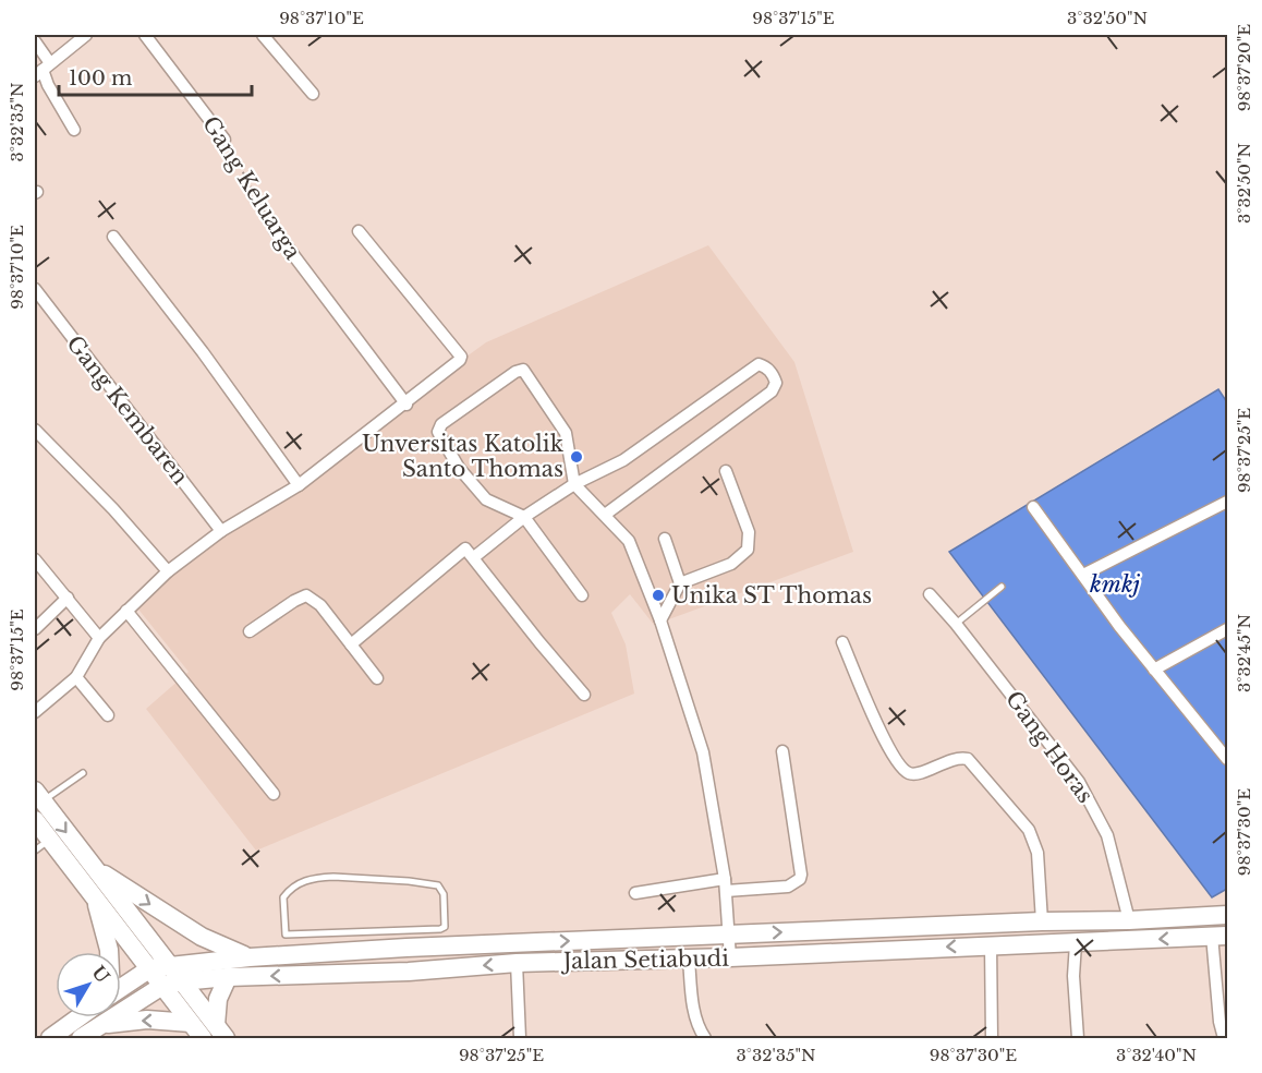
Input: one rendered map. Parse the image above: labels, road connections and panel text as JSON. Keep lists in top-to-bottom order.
{
  "streets": {
    "main road": ["Jalan Setiabudi"],
    "street": ["Gang Keluarga", "Gang Kembaren", "Gang Horas"]
  },
  "crossings": [
    ["Gang Horas", "Jalan Setiabudi"]
  ],
  "water": ["kmkj"],
  "places": ["Unversitas Katolik Santo Thomas", "Unika ST Thomas"],
  "scale_bar": "100 m",
  "north": "top right",
  "coordinates": [
    "98°37'10\"E",
    "98°37'15\"E",
    "3°32'50\"N",
    "98°37'20\"E",
    "3°32'35\"N",
    "98°37'25\"E",
    "3°32'45\"N",
    "98°37'30\"E",
    "3°32'40\"N"
  ]
}
